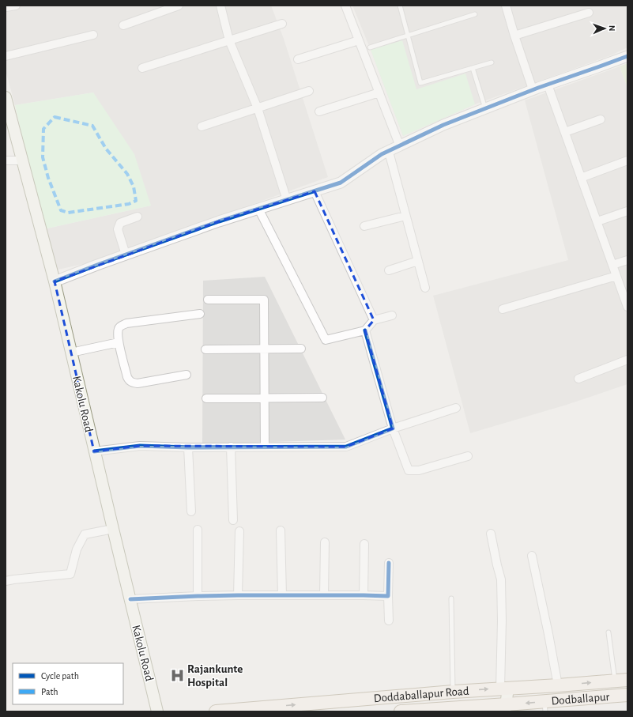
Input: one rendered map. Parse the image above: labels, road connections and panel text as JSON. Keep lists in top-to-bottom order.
{
  "streets": {
    "main road": ["Kakolu Road", "Doddaballapur Road", "Dodballapur"]
  },
  "one_way": ["Doddaballapur Road"],
  "places": {
    "hospital": ["Rajankunte Hospital"]
  },
  "legend": ["Cycle path", "Path"],
  "north": "right"
}
